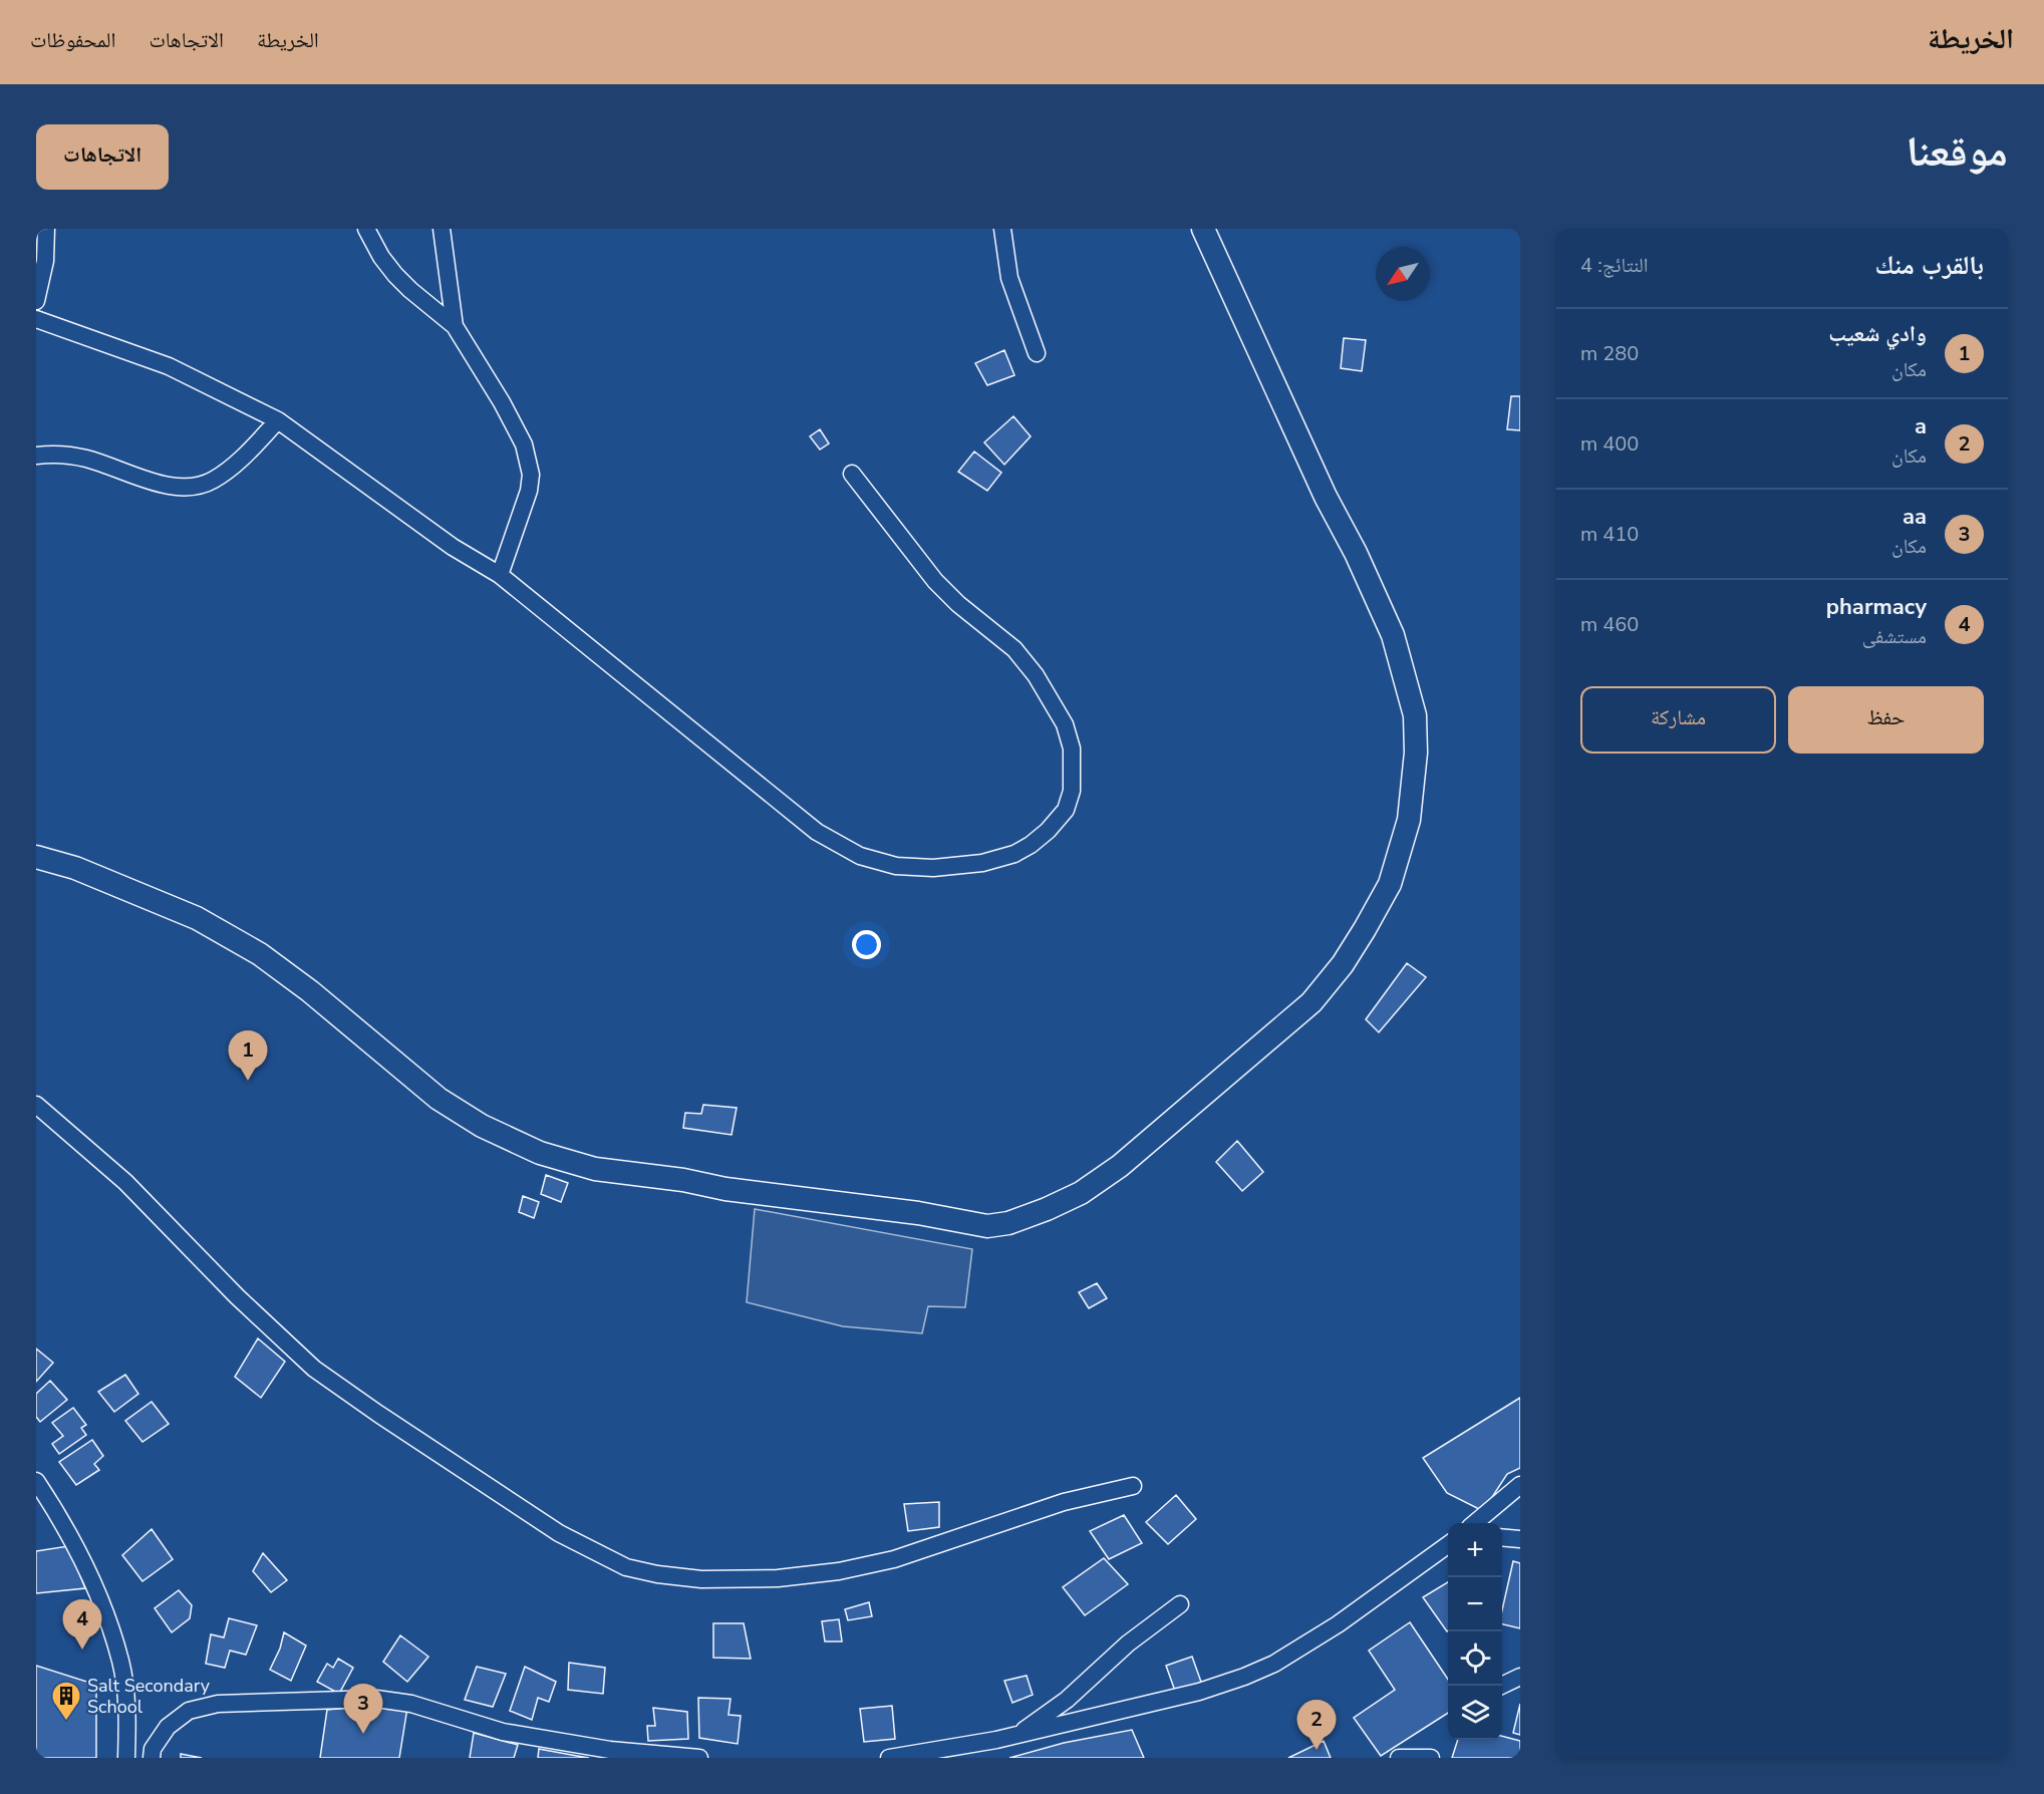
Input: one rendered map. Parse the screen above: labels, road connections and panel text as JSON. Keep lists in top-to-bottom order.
{
  "places": {
    "building": ["Salt Secondary School"]
  },
  "north": "bottom left",
  "page": {
    "header": "الخريطة",
    "nav": ["الخريطة", "الاتجاهات", "المحفوظات"],
    "title": "موقعنا",
    "buttons": [
      "الاتجاهات",
      ["حفظ", "مشاركة"]
    ],
    "heading": ["بالقرب منك", "النتائج: 4"],
    "list": [
      {
        "mark": "1",
        "name": "وادي شعيب",
        "note": "مكان",
        "value": "280 m"
      },
      {
        "mark": "2",
        "name": "a",
        "note": "مكان",
        "value": "400 m"
      },
      {
        "mark": "3",
        "name": "aa",
        "note": "مكان",
        "value": "410 m"
      },
      {
        "mark": "4",
        "name": "pharmacy",
        "note": "مستشفى",
        "value": "460 m"
      }
    ],
    "pins": [
      "1",
      "4",
      "3",
      "2"
    ],
    "map_buttons": ["+", "−"]
  }
}
